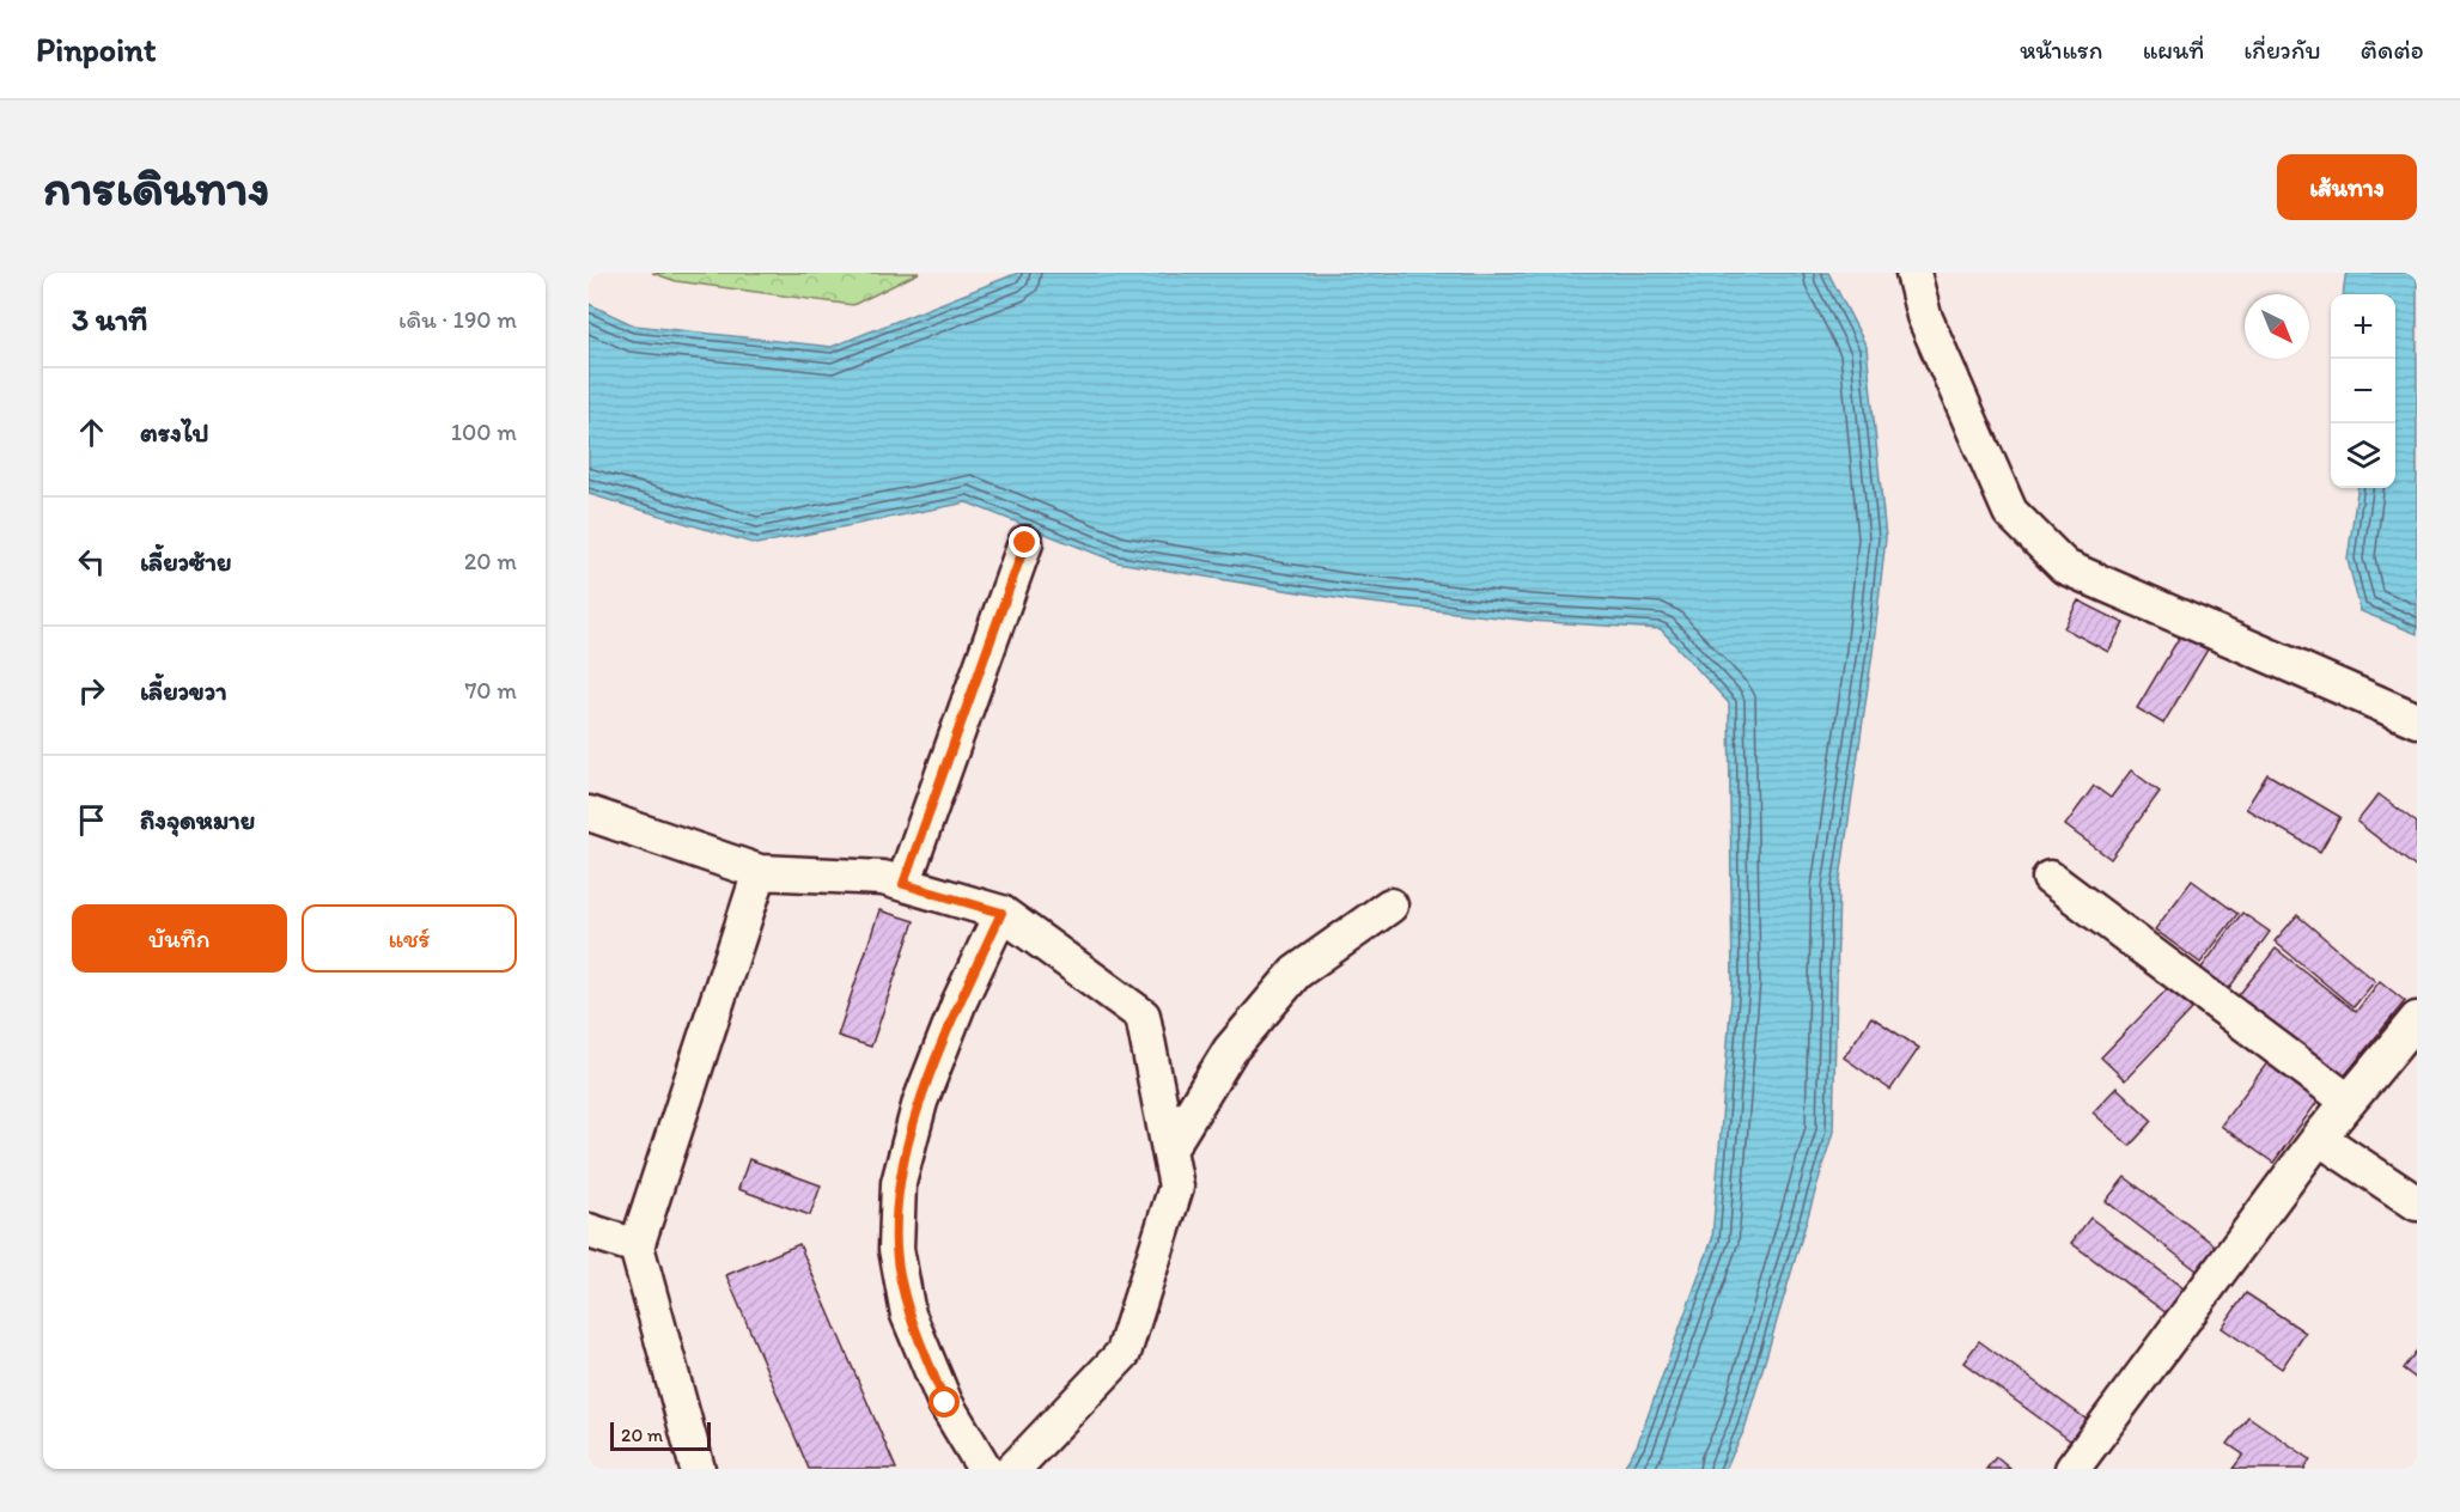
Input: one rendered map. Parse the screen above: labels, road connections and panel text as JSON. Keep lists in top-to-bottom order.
{
  "scale_bar": "20 m",
  "north": "bottom right",
  "page": {
    "header": "Pinpoint",
    "nav": [
      "หน้าแรก",
      "แผนที่",
      "เกี่ยวกับ",
      "ติดต่อ"
    ],
    "buttons": [
      "เส้นทาง",
      ["บันทึก", "แชร์"]
    ],
    "title": "การเดินทาง",
    "heading": ["3 นาที", "เดิน · 190 m"],
    "map_buttons": ["+", "−"],
    "list": [
      ["ตรงไป", "100 m"],
      ["เลี้ยวซ้าย", "20 m"],
      ["เลี้ยวขวา", "70 m"],
      "ถึงจุดหมาย"
    ],
    "scale": "20 m"
  }
}
